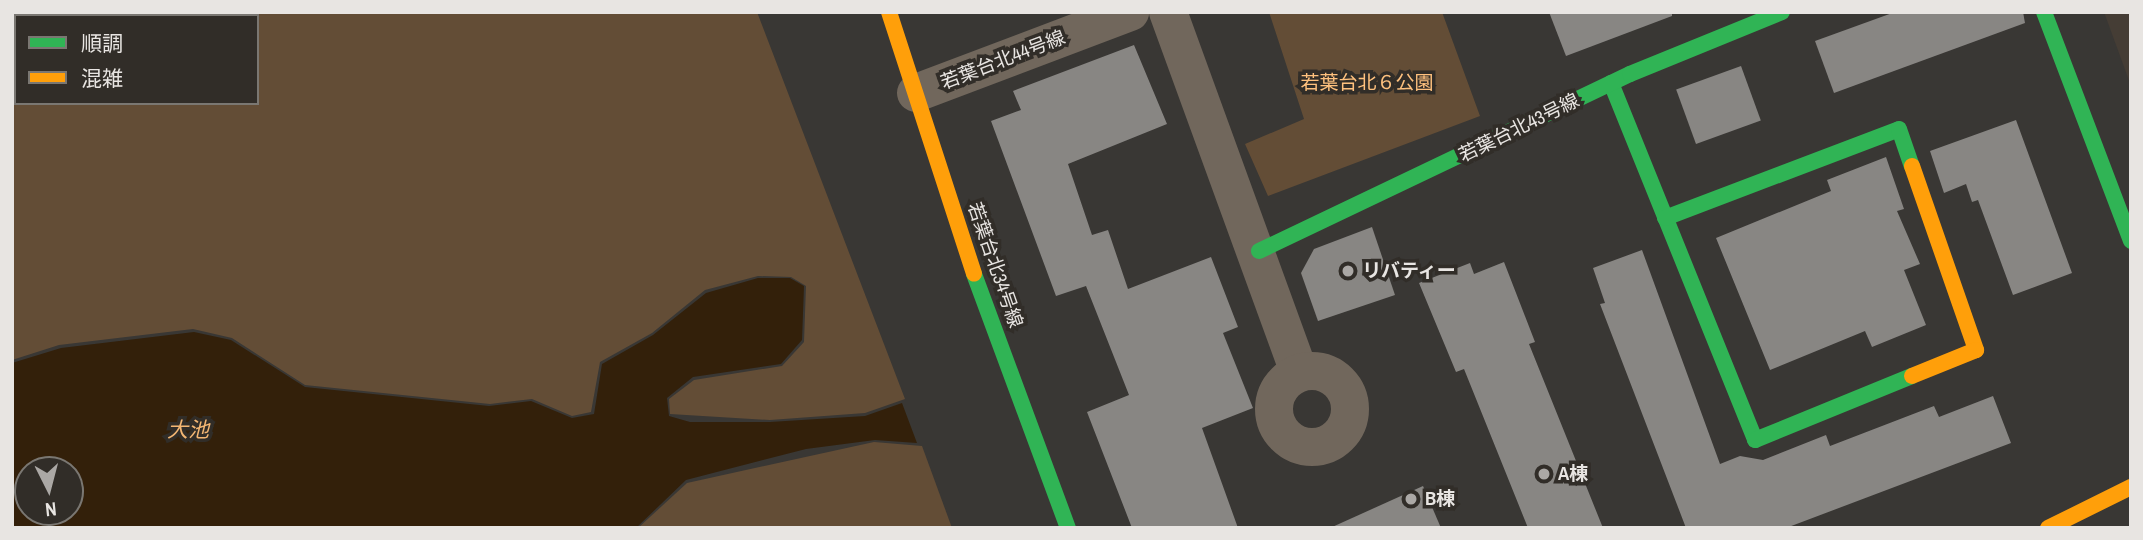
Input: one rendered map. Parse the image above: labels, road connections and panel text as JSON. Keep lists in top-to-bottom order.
{
  "streets": {
    "street": ["若葉台北44号線", "若葉台北43号線", "若葉台北34号線"]
  },
  "crossings": [
    ["若葉台北44号線", "若葉台北34号線"]
  ],
  "water": ["大池"],
  "parks": ["若葉台北６公園"],
  "places": ["リバティー", "A棟", "B棟"],
  "legend": ["順調", "混雑"],
  "north": "bottom"
}
